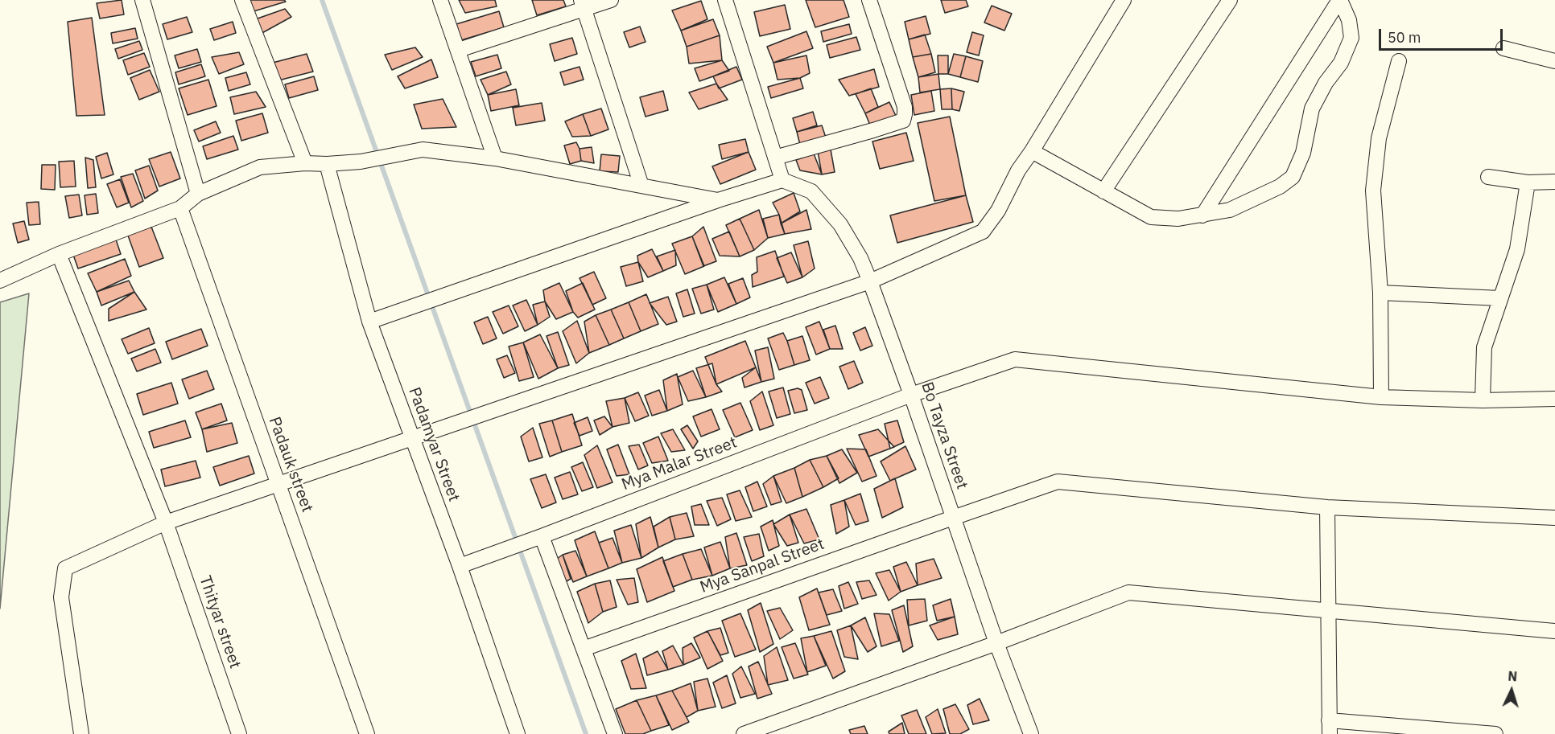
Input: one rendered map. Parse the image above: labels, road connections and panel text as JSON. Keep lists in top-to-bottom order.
{
  "streets": {
    "street": [
      "Bo Tayza Street",
      "Padamyar Street",
      "Mya Malar Street",
      "Padauk street",
      "Mya Sanpal Street",
      "Thityar street"
    ]
  },
  "crossings": [
    ["Bo Tayza Street", "Mya Malar Street"],
    ["Bo Tayza Street", "Mya Sanpal Street"],
    ["Padamyar Street", "Mya Malar Street"]
  ],
  "scale_bar": "50 m",
  "north": "top"
}
